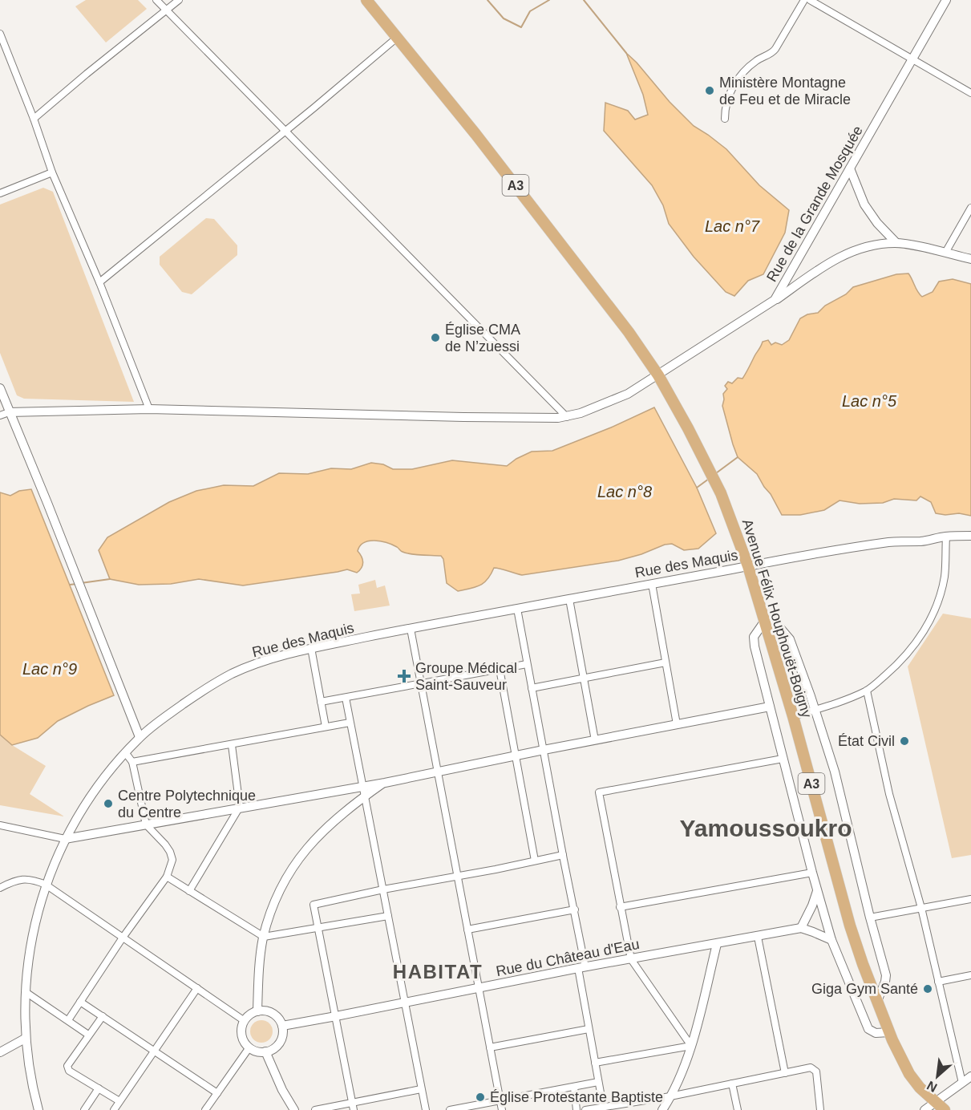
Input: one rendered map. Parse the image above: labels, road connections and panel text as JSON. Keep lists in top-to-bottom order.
{
  "streets": {
    "highway": ["A3", "Avenue Félix Houphouët-Boigny"],
    "street": ["Rue de la Grande Mosquée", "Rue des Maquis", "Rue du Château d'Eau"]
  },
  "crossings": [
    ["A3", "Avenue Félix Houphouët-Boigny"],
    ["Rue de la Grande Mosquée", "Avenue Félix Houphouët-Boigny"],
    ["Rue des Maquis", "Avenue Félix Houphouët-Boigny"]
  ],
  "districts": ["Yamoussoukro", "HABITAT"],
  "water": [
    "Lac n°7",
    "Lac n°5",
    "Lac n°8",
    "Lac n°9"
  ],
  "places": {
    "other": [
      "Ministère Montagne de Feu et de Miracle",
      "Église CMA de N’zuessi",
      "État Civil",
      "Centre Polytechnique du Centre",
      "Giga Gym Santé",
      "Église Protestante Baptiste"
    ],
    "health": ["Groupe Médical Saint-Sauveur"]
  },
  "north": "bottom left"
}
